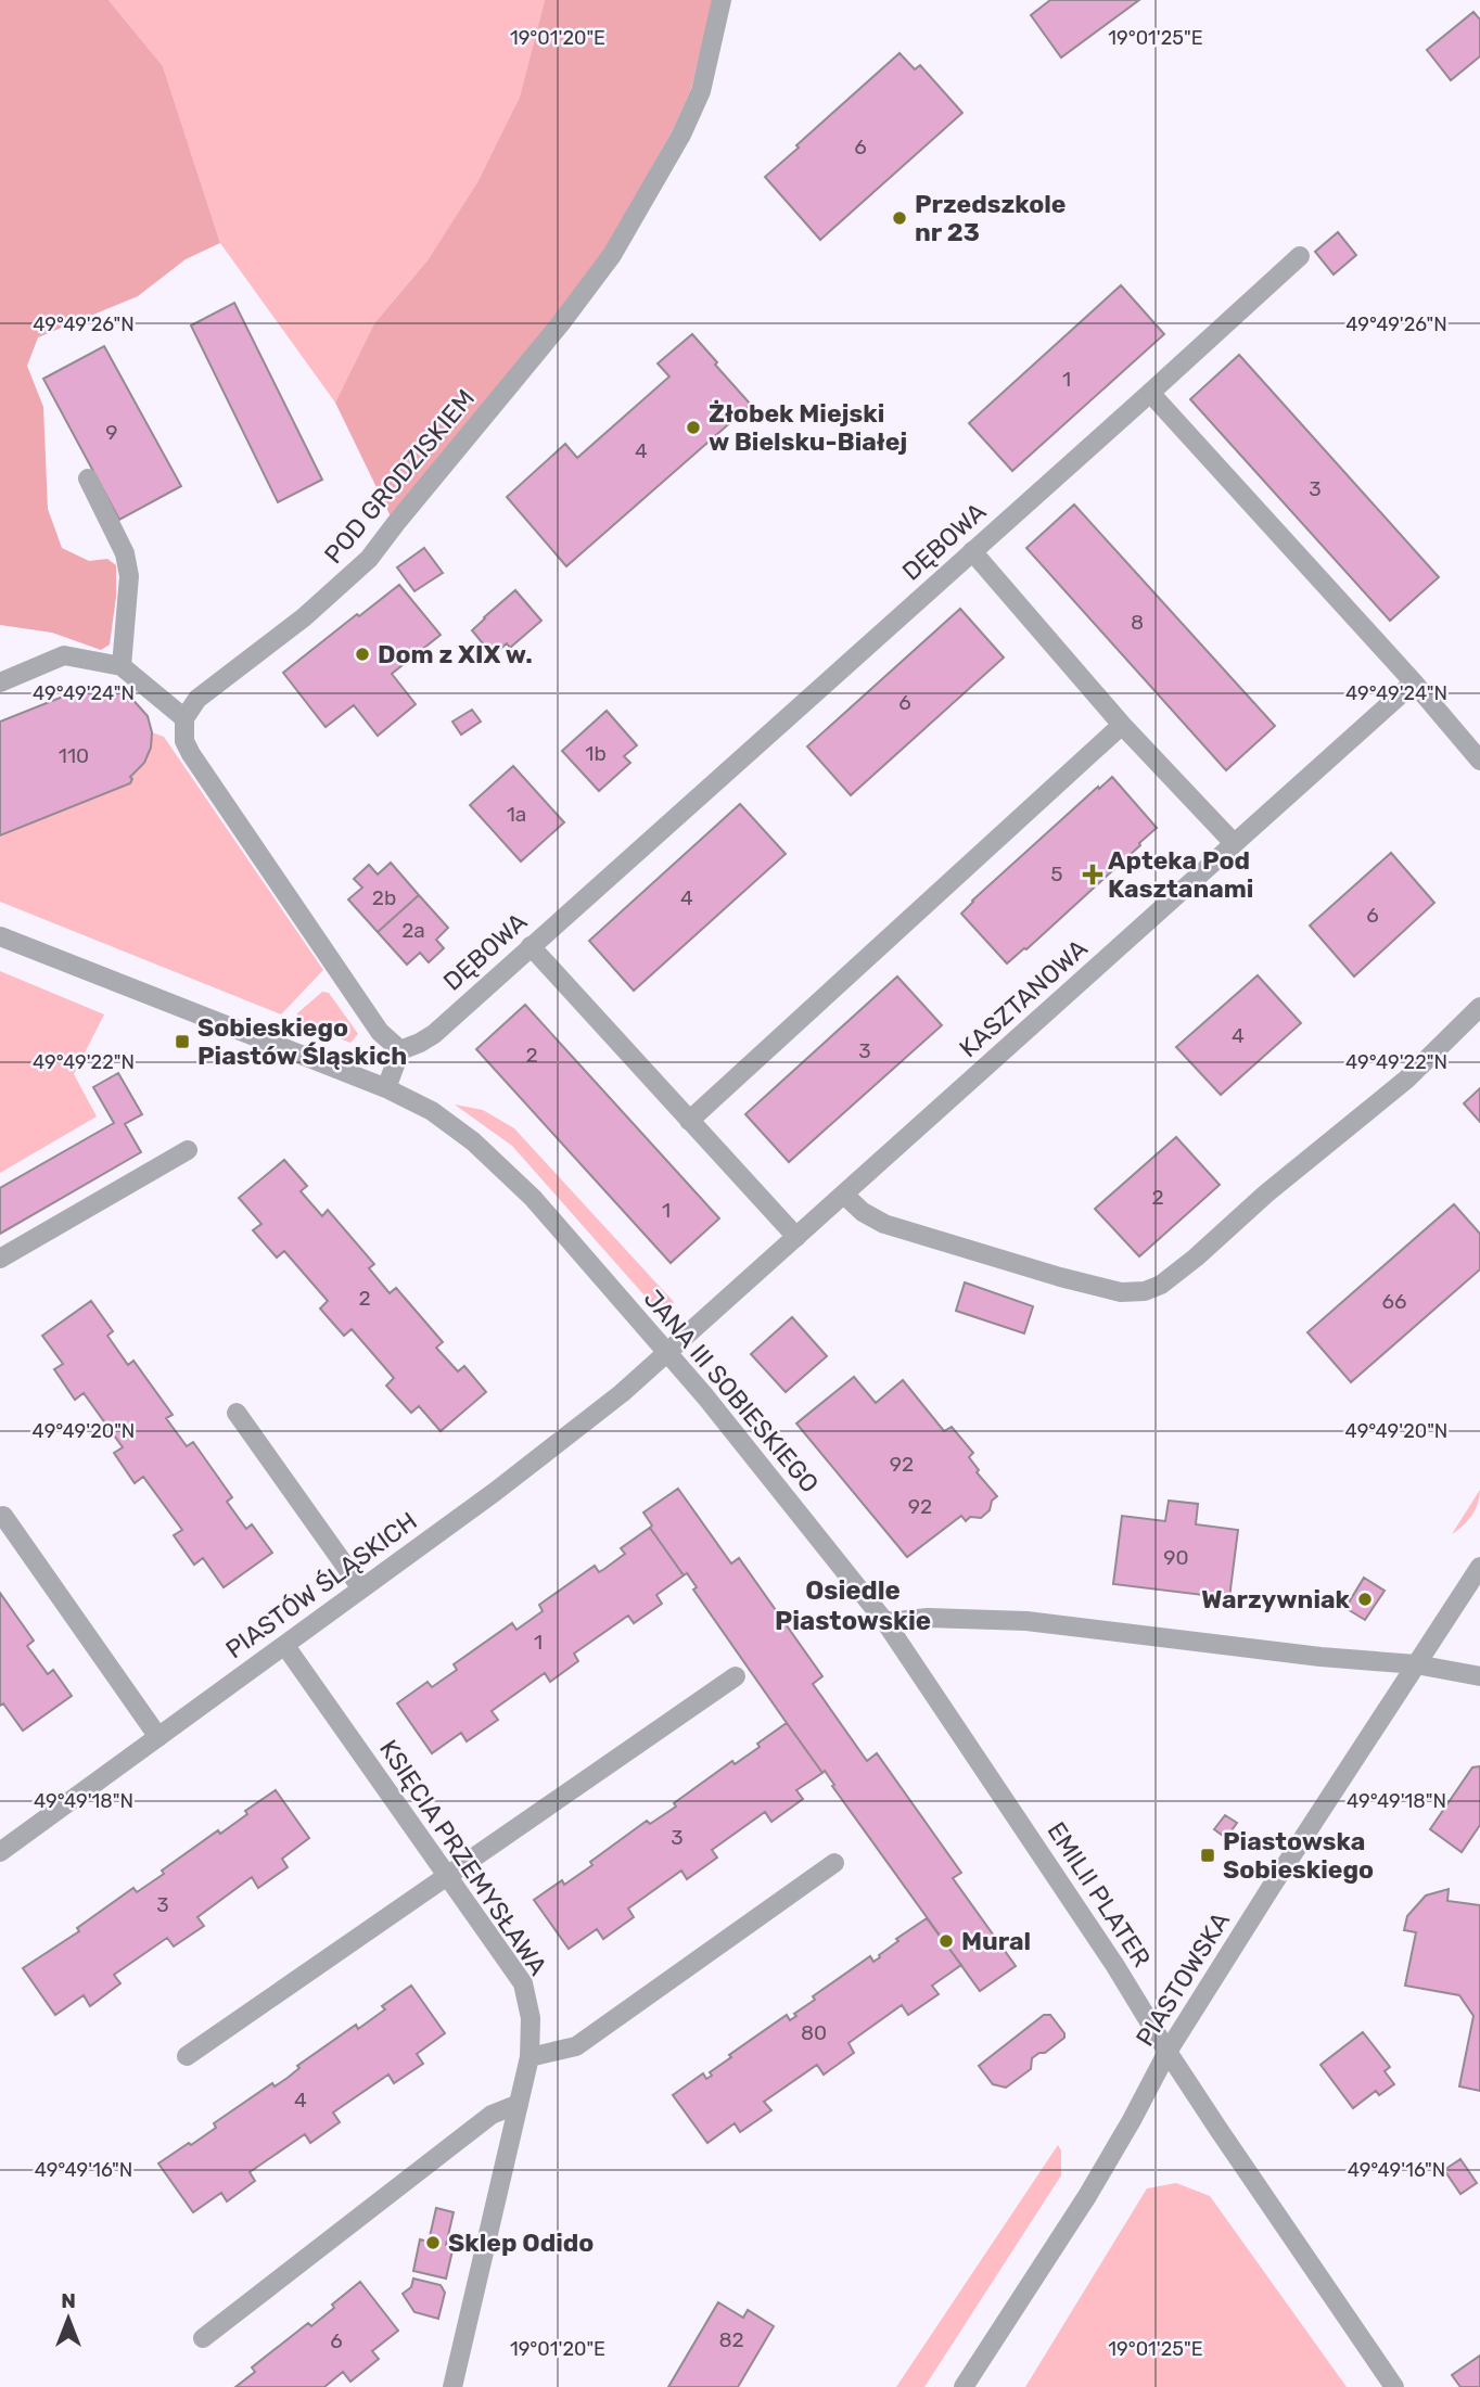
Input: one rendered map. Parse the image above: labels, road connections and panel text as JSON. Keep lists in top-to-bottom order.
{
  "streets": {
    "street": [
      "POD GRODZISKIEM",
      "DĘBOWA",
      "KASZTANOWA",
      "JANA III SOBIESKIEGO",
      "PIASTÓW ŚLĄSKICH",
      "KSIĘCIA PRZEMYSŁAWA",
      "EMILII PLATER",
      "PIASTOWSKA"
    ]
  },
  "crossings": [
    ["KASZTANOWA", "JANA III SOBIESKIEGO"],
    ["KASZTANOWA", "PIASTÓW ŚLĄSKICH"],
    ["JANA III SOBIESKIEGO", "PIASTÓW ŚLĄSKICH"],
    ["JANA III SOBIESKIEGO", "EMILII PLATER"],
    ["PIASTÓW ŚLĄSKICH", "KSIĘCIA PRZEMYSŁAWA"],
    ["EMILII PLATER", "PIASTOWSKA"]
  ],
  "districts": ["Osiedle Piastowskie"],
  "places": {
    "other": [
      "Przedszkole nr 23",
      "Żłobek Miejski w Bielsku-Białej",
      "Dom z XIX w.",
      "Warzywniak",
      "Mural",
      "Sklep Odido"
    ],
    "health": ["Apteka Pod Kasztanami"],
    "transit": ["Sobieskiego Piastów Śląskich", "Piastowska Sobieskiego"]
  },
  "house_numbers": [
    "6",
    "1",
    "9",
    "4",
    "3",
    "8",
    "6",
    "1b",
    "110",
    "1a",
    "5",
    "2b",
    "4",
    "6",
    "2a",
    "4",
    "3",
    "2",
    "2",
    "1",
    "2",
    "66",
    "92",
    "92",
    "90",
    "1",
    "3",
    "3",
    "80",
    "4",
    "82",
    "6"
  ],
  "north": "top",
  "coordinates": [
    "19°01'20\"E",
    "19°01'25\"E",
    "49°49'26\"N",
    "49°49'24\"N",
    "49°49'22\"N",
    "49°49'20\"N",
    "49°49'18\"N",
    "49°49'16\"N"
  ]
}
